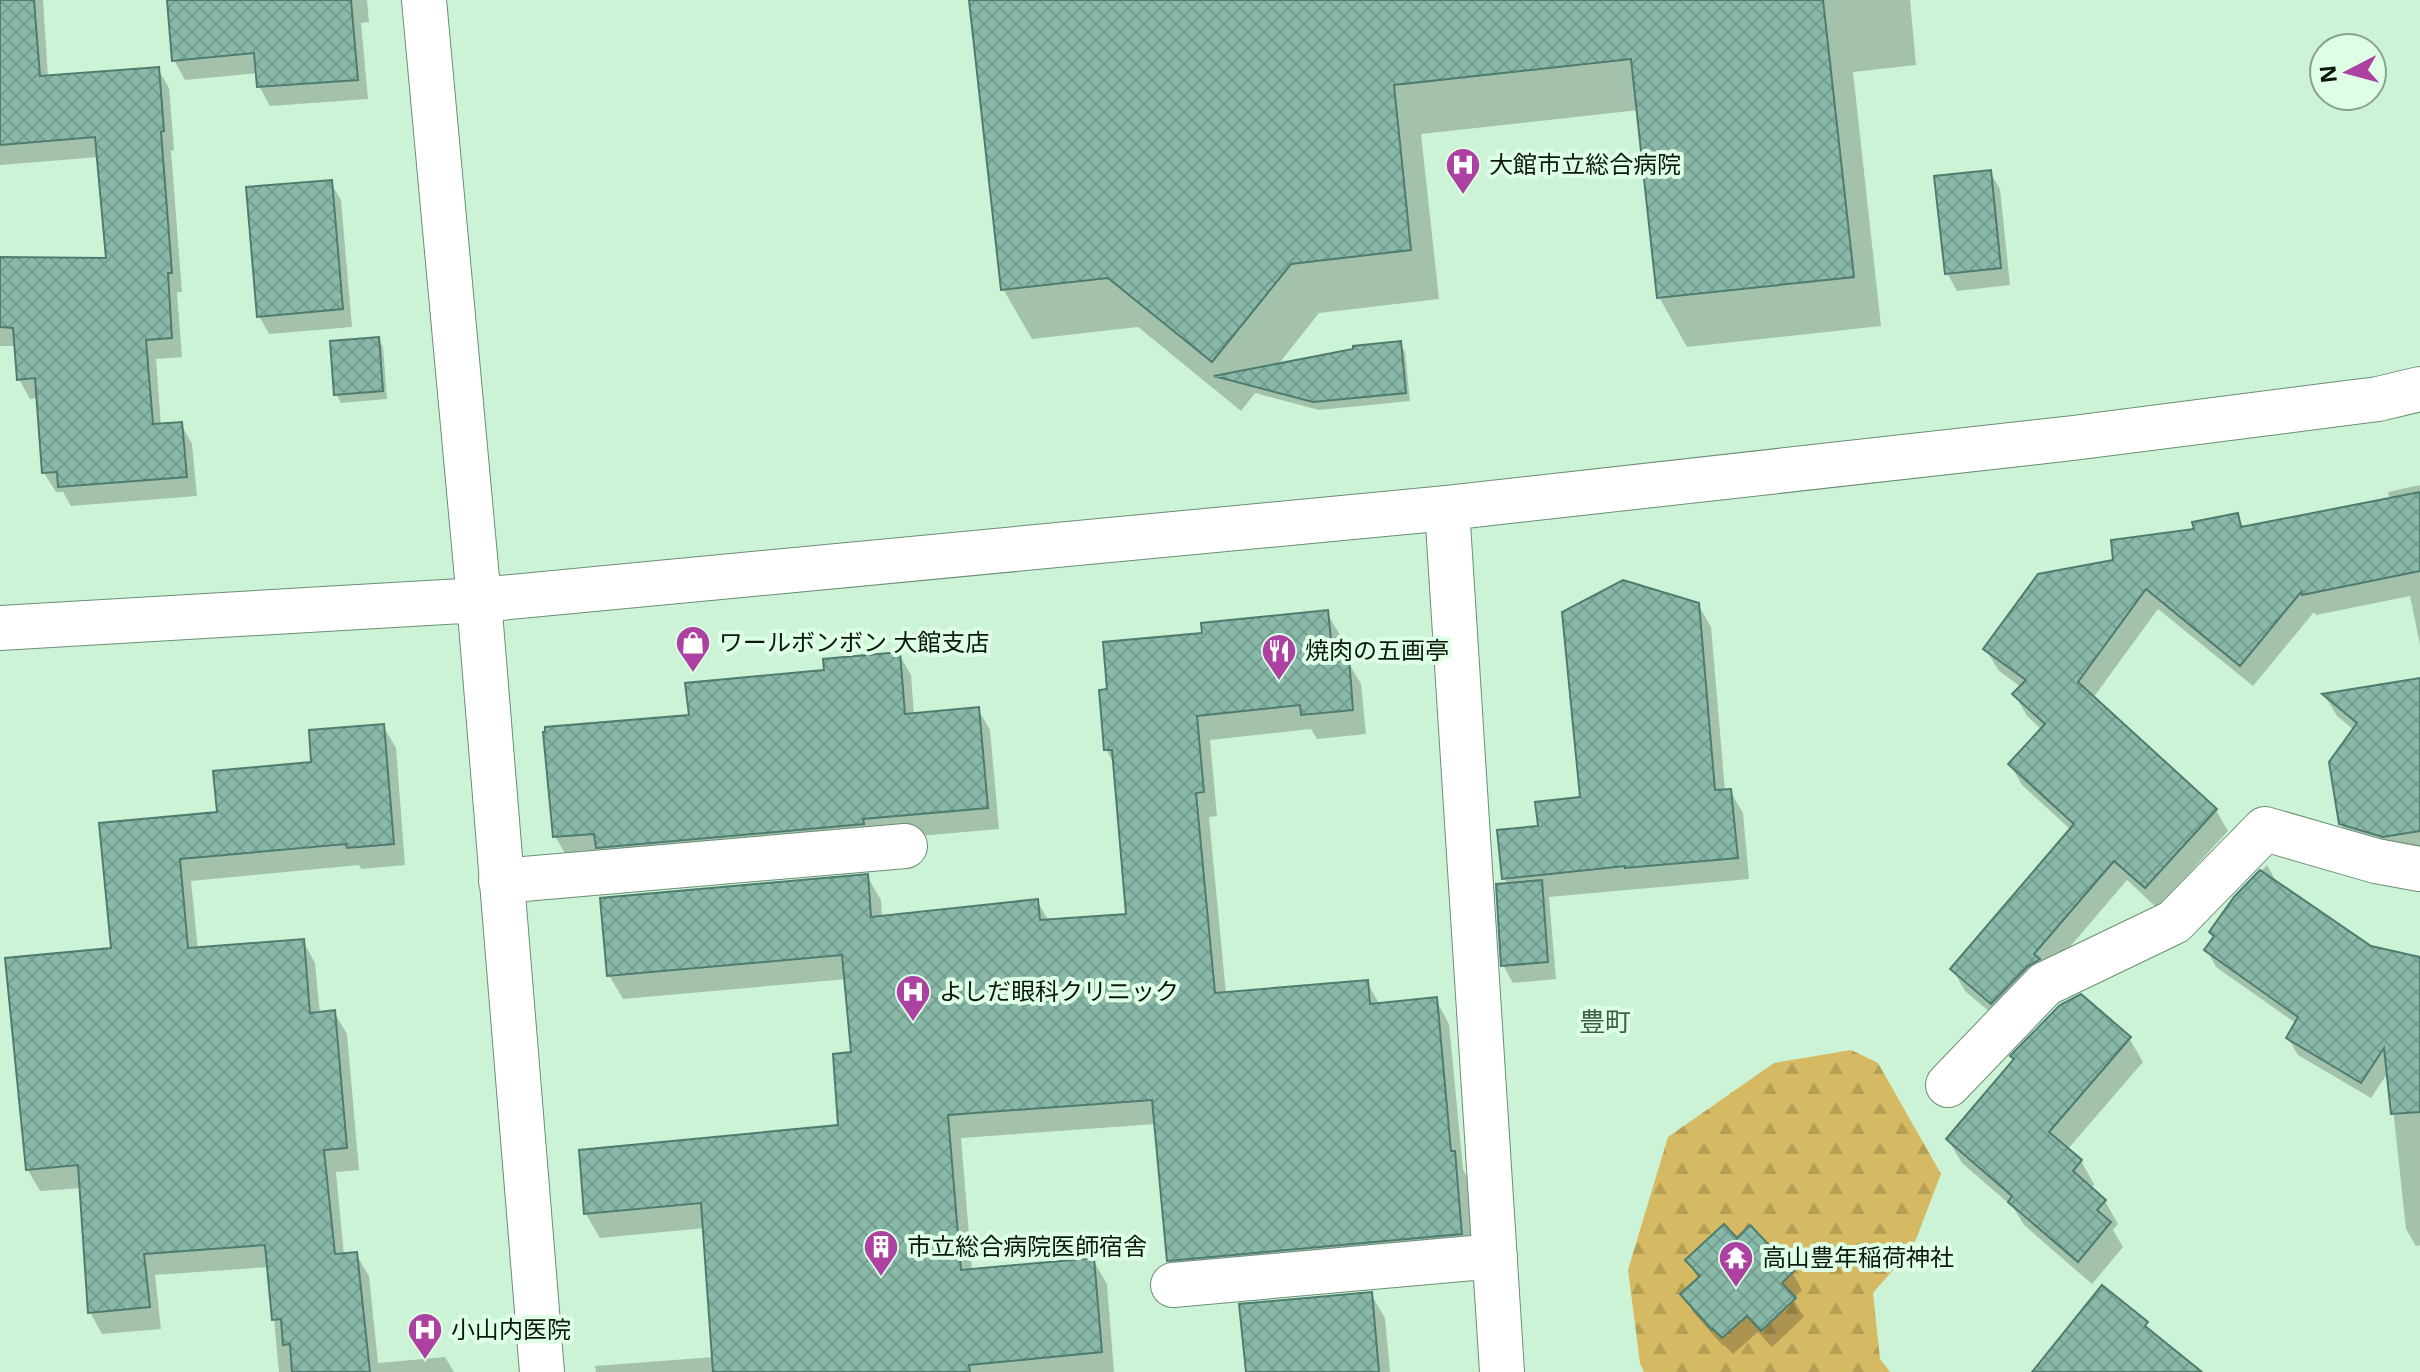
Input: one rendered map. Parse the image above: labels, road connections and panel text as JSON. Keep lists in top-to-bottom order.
{
  "districts": ["豊町"],
  "places": {
    "hospital": ["大館市立総合病院", "よしだ眼科クリニック", "小山内医院"],
    "shop": ["ワールボンボン 大館支店"],
    "restaurant": ["焼肉の五画亭"],
    "building": ["市立総合病院医師宿舎"],
    "temple": ["高山豊年稲荷神社"]
  },
  "north": "left"
}
